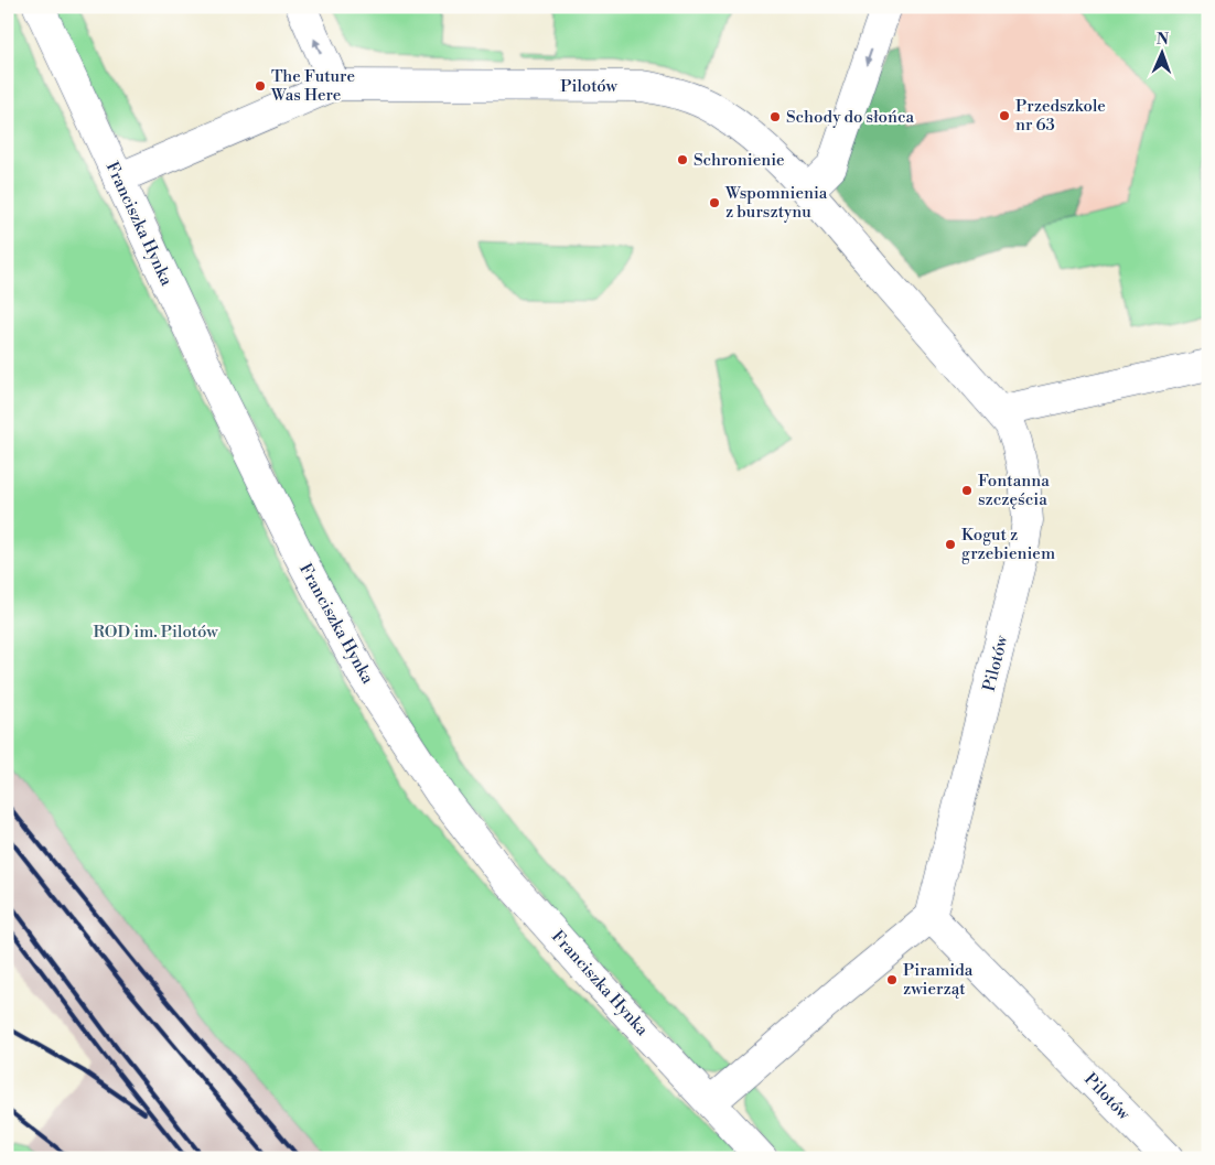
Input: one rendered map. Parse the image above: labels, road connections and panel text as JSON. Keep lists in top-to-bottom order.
{
  "streets": {
    "street": ["Pilotów", "Franciszka Hynka"]
  },
  "crossings": [
    ["Pilotów", "Franciszka Hynka"]
  ],
  "parks": ["ROD im. Pilotów"],
  "places": [
    "The Future Was Here",
    "Przedszkole nr 63",
    "Schody do słońca",
    "Schronienie",
    "Wspomnienia z bursztynu",
    "Fontanna szczęścia",
    "Kogut z grzebieniem",
    "Piramida zwierząt"
  ],
  "north": "top"
}
